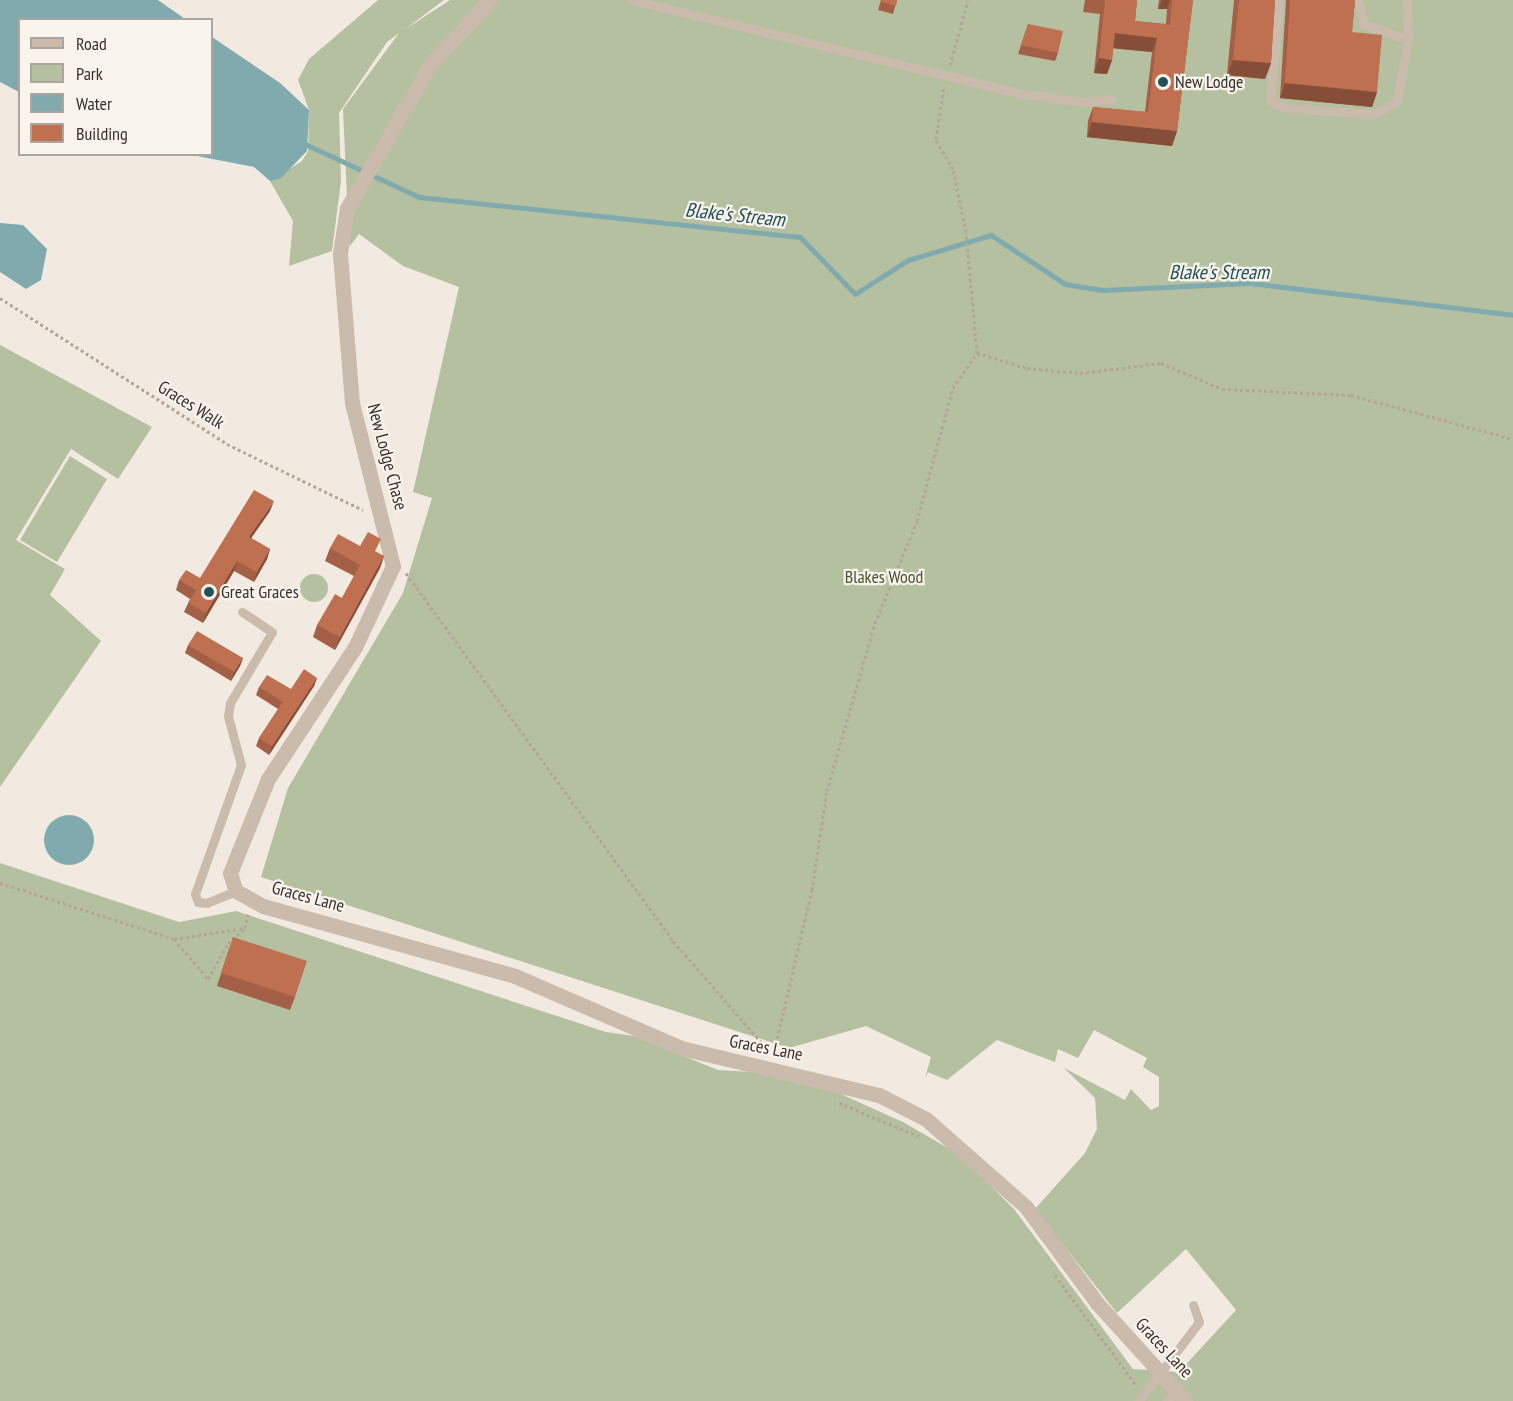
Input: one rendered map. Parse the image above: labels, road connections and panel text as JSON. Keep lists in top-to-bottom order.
{
  "streets": {
    "street": ["New Lodge Chase", "Graces Lane"],
    "path": ["Graces Walk"]
  },
  "crossings": [
    ["Graces Walk", "New Lodge Chase"],
    ["New Lodge Chase", "Graces Lane"]
  ],
  "water": ["Blake's Stream"],
  "parks": ["Blakes Wood"],
  "places": ["New Lodge", "Great Graces"],
  "legend": [
    "Road",
    "Park",
    "Water",
    "Building"
  ]
}
